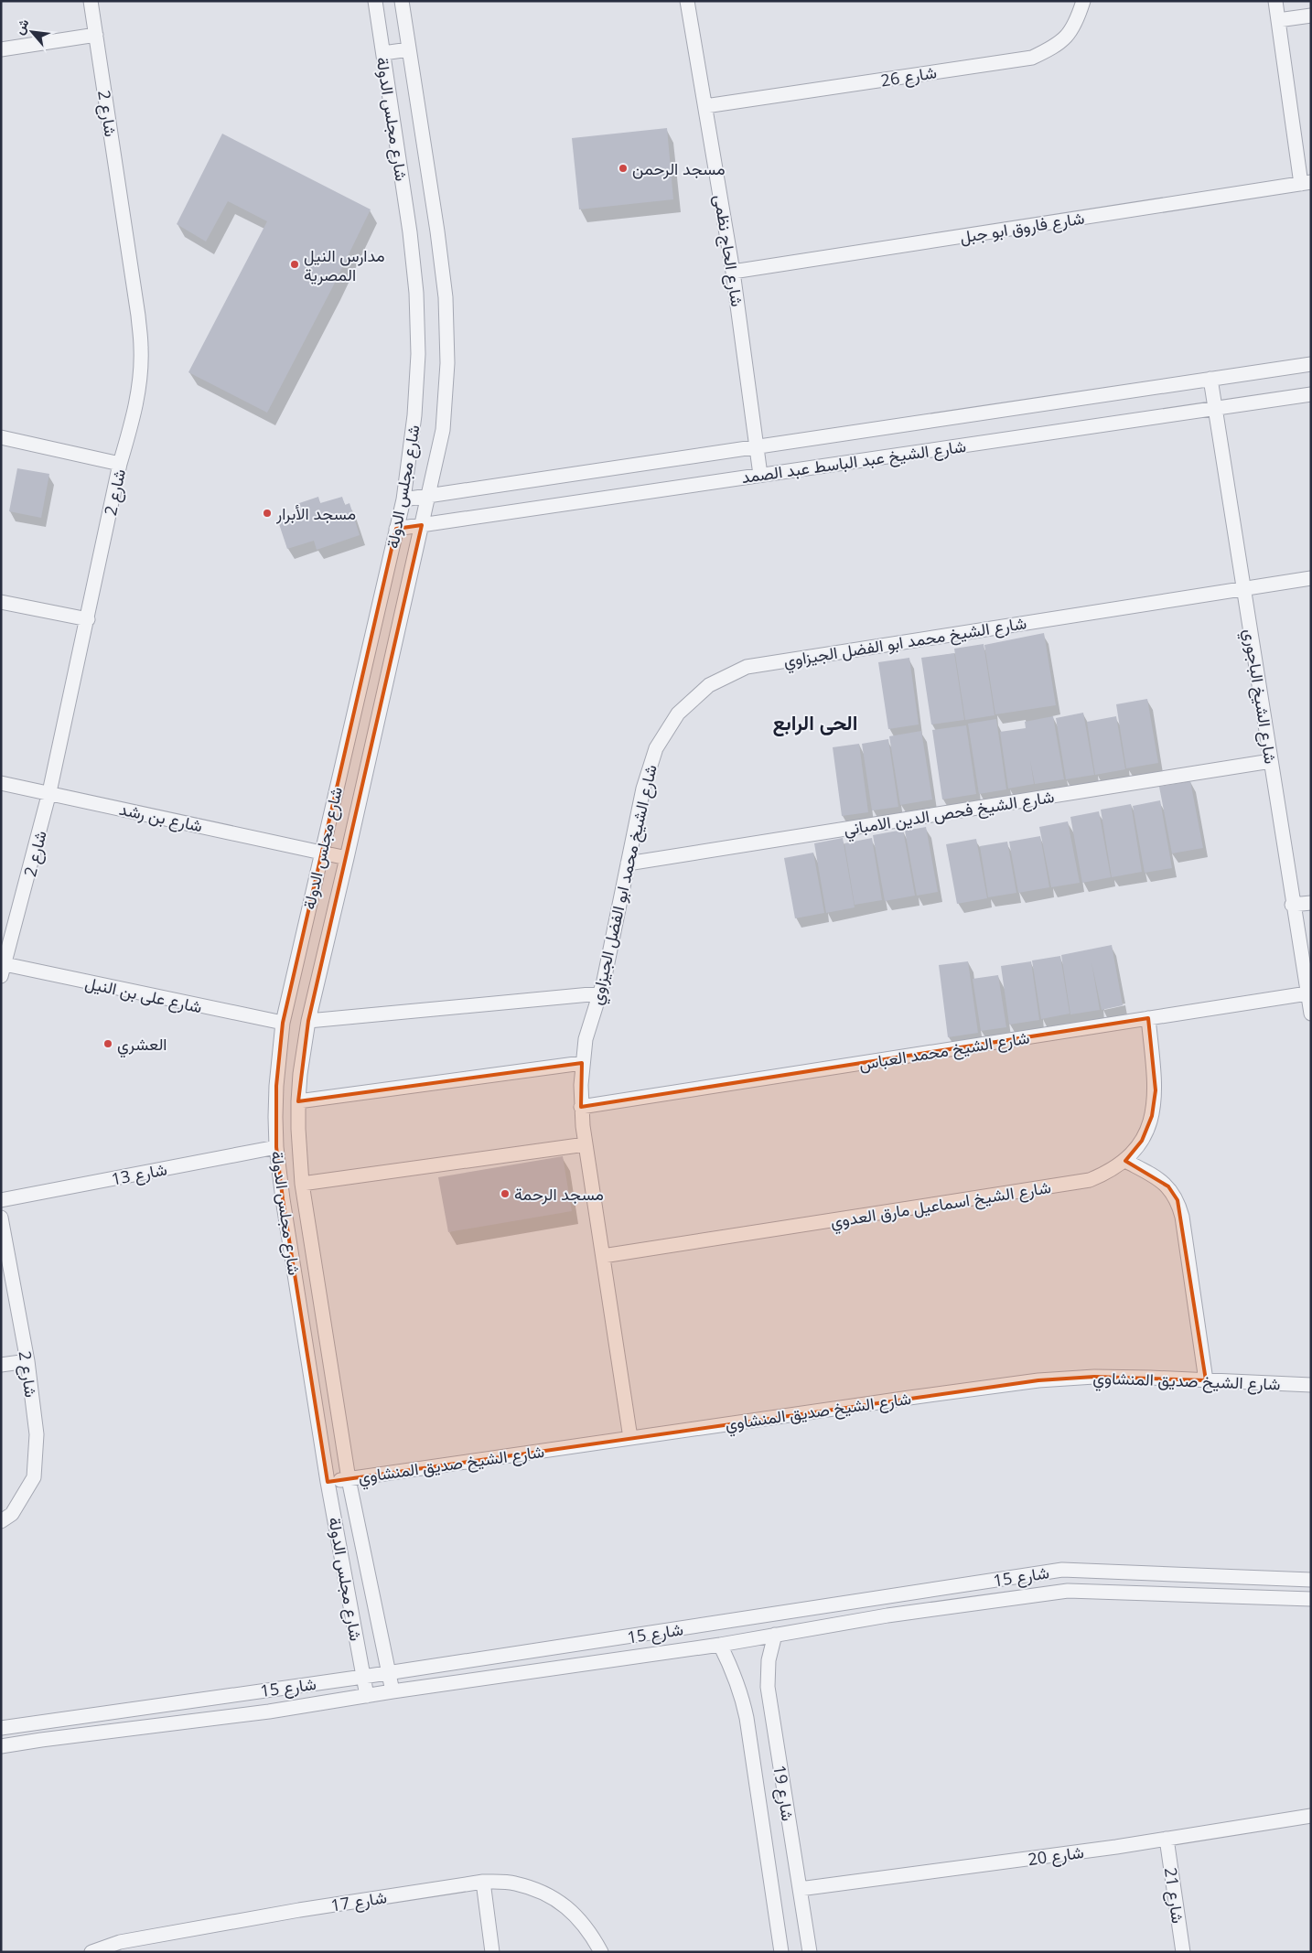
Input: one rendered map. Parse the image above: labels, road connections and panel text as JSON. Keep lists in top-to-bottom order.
{
  "streets": {
    "street": [
      "شارع 26",
      "شارع 2",
      "شارع مجلس الدولة",
      "شارع فاروق ابو جبل",
      "شارع الحاج نظمى",
      "شارع الشيخ عبد الباسط عبد الصمد",
      "شارع الشيخ محمد ابو الفضل الجيزاوي",
      "شارع الشيخ الباجوري",
      "شارع الشيخ فحص الدين الامباني",
      "شارع بن رشد",
      "شارع على بن النيل",
      "شارع الشيخ محمد العباس",
      "شارع 13",
      "شارع الشيخ اسماعيل مارق العدوي",
      "شارع الشيخ صديق المنشاوي",
      "شارع 15",
      "شارع 19",
      "شارع 20",
      "شارع 21",
      "شارع 17"
    ]
  },
  "crossings": [
    ["شارع 26", "شارع الحاج نظمى"],
    ["شارع 2", "شارع بن رشد"],
    ["شارع 2", "شارع على بن النيل"],
    ["شارع مجلس الدولة", "شارع الشيخ عبد الباسط عبد الصمد"],
    ["شارع مجلس الدولة", "شارع بن رشد"],
    ["شارع مجلس الدولة", "شارع على بن النيل"],
    ["شارع مجلس الدولة", "شارع 13"],
    ["شارع مجلس الدولة", "شارع الشيخ صديق المنشاوي"],
    ["شارع مجلس الدولة", "شارع 15"],
    ["شارع فاروق ابو جبل", "شارع الحاج نظمى"],
    ["شارع الحاج نظمى", "شارع الشيخ عبد الباسط عبد الصمد"],
    ["شارع الشيخ عبد الباسط عبد الصمد", "شارع الشيخ الباجوري"],
    ["شارع الشيخ محمد ابو الفضل الجيزاوي", "شارع الشيخ الباجوري"],
    ["شارع الشيخ محمد ابو الفضل الجيزاوي", "شارع الشيخ فحص الدين الامباني"],
    ["شارع الشيخ محمد ابو الفضل الجيزاوي", "شارع الشيخ محمد العباس"],
    ["شارع الشيخ محمد ابو الفضل الجيزاوي", "شارع الشيخ اسماعيل مارق العدوي"],
    ["شارع الشيخ محمد ابو الفضل الجيزاوي", "شارع الشيخ صديق المنشاوي"],
    ["شارع الشيخ الباجوري", "شارع الشيخ فحص الدين الامباني"],
    ["شارع الشيخ الباجوري", "شارع الشيخ محمد العباس"],
    ["شارع الشيخ محمد العباس", "شارع الشيخ اسماعيل مارق العدوي"],
    ["شارع 15", "شارع 19"],
    ["شارع 19", "شارع 20"],
    ["شارع 20", "شارع 21"]
  ],
  "districts": ["الحى الرابع"],
  "places": [
    "مسجد الرحمن",
    "مدارس النيل المصرية",
    "مسجد الأبرار",
    "العشري",
    "مسجد الرحمة"
  ],
  "north": "top left"
}
